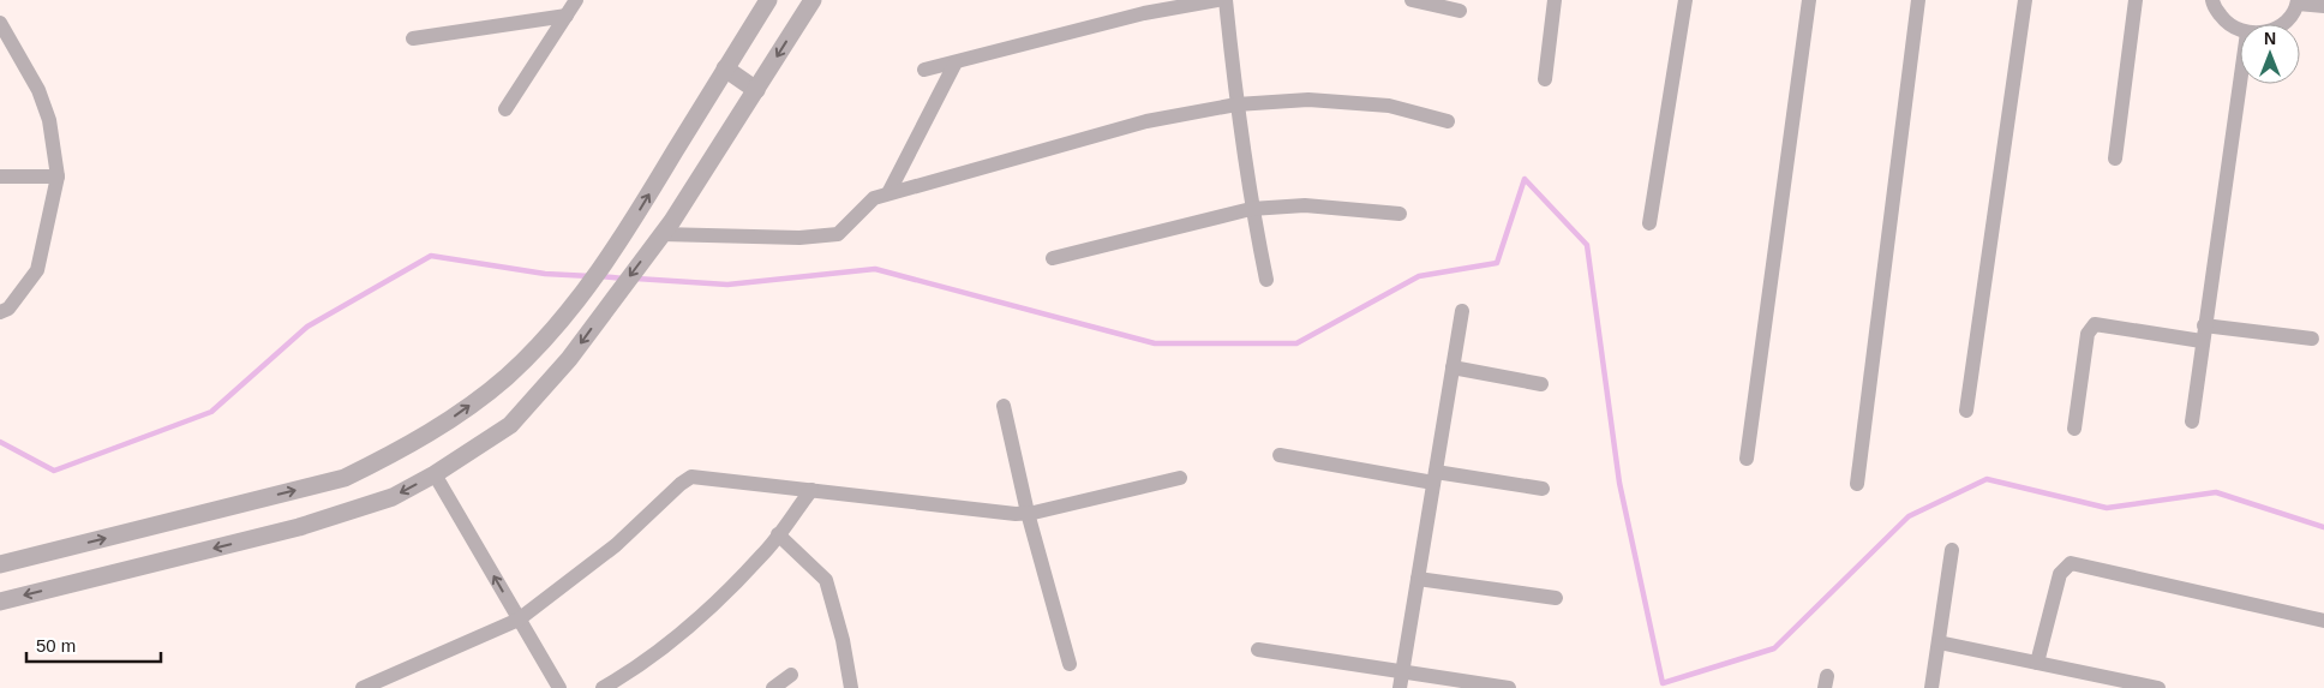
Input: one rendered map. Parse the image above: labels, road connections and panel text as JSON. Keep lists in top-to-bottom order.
{
  "scale_bar": "50 m",
  "north": "top"
}
